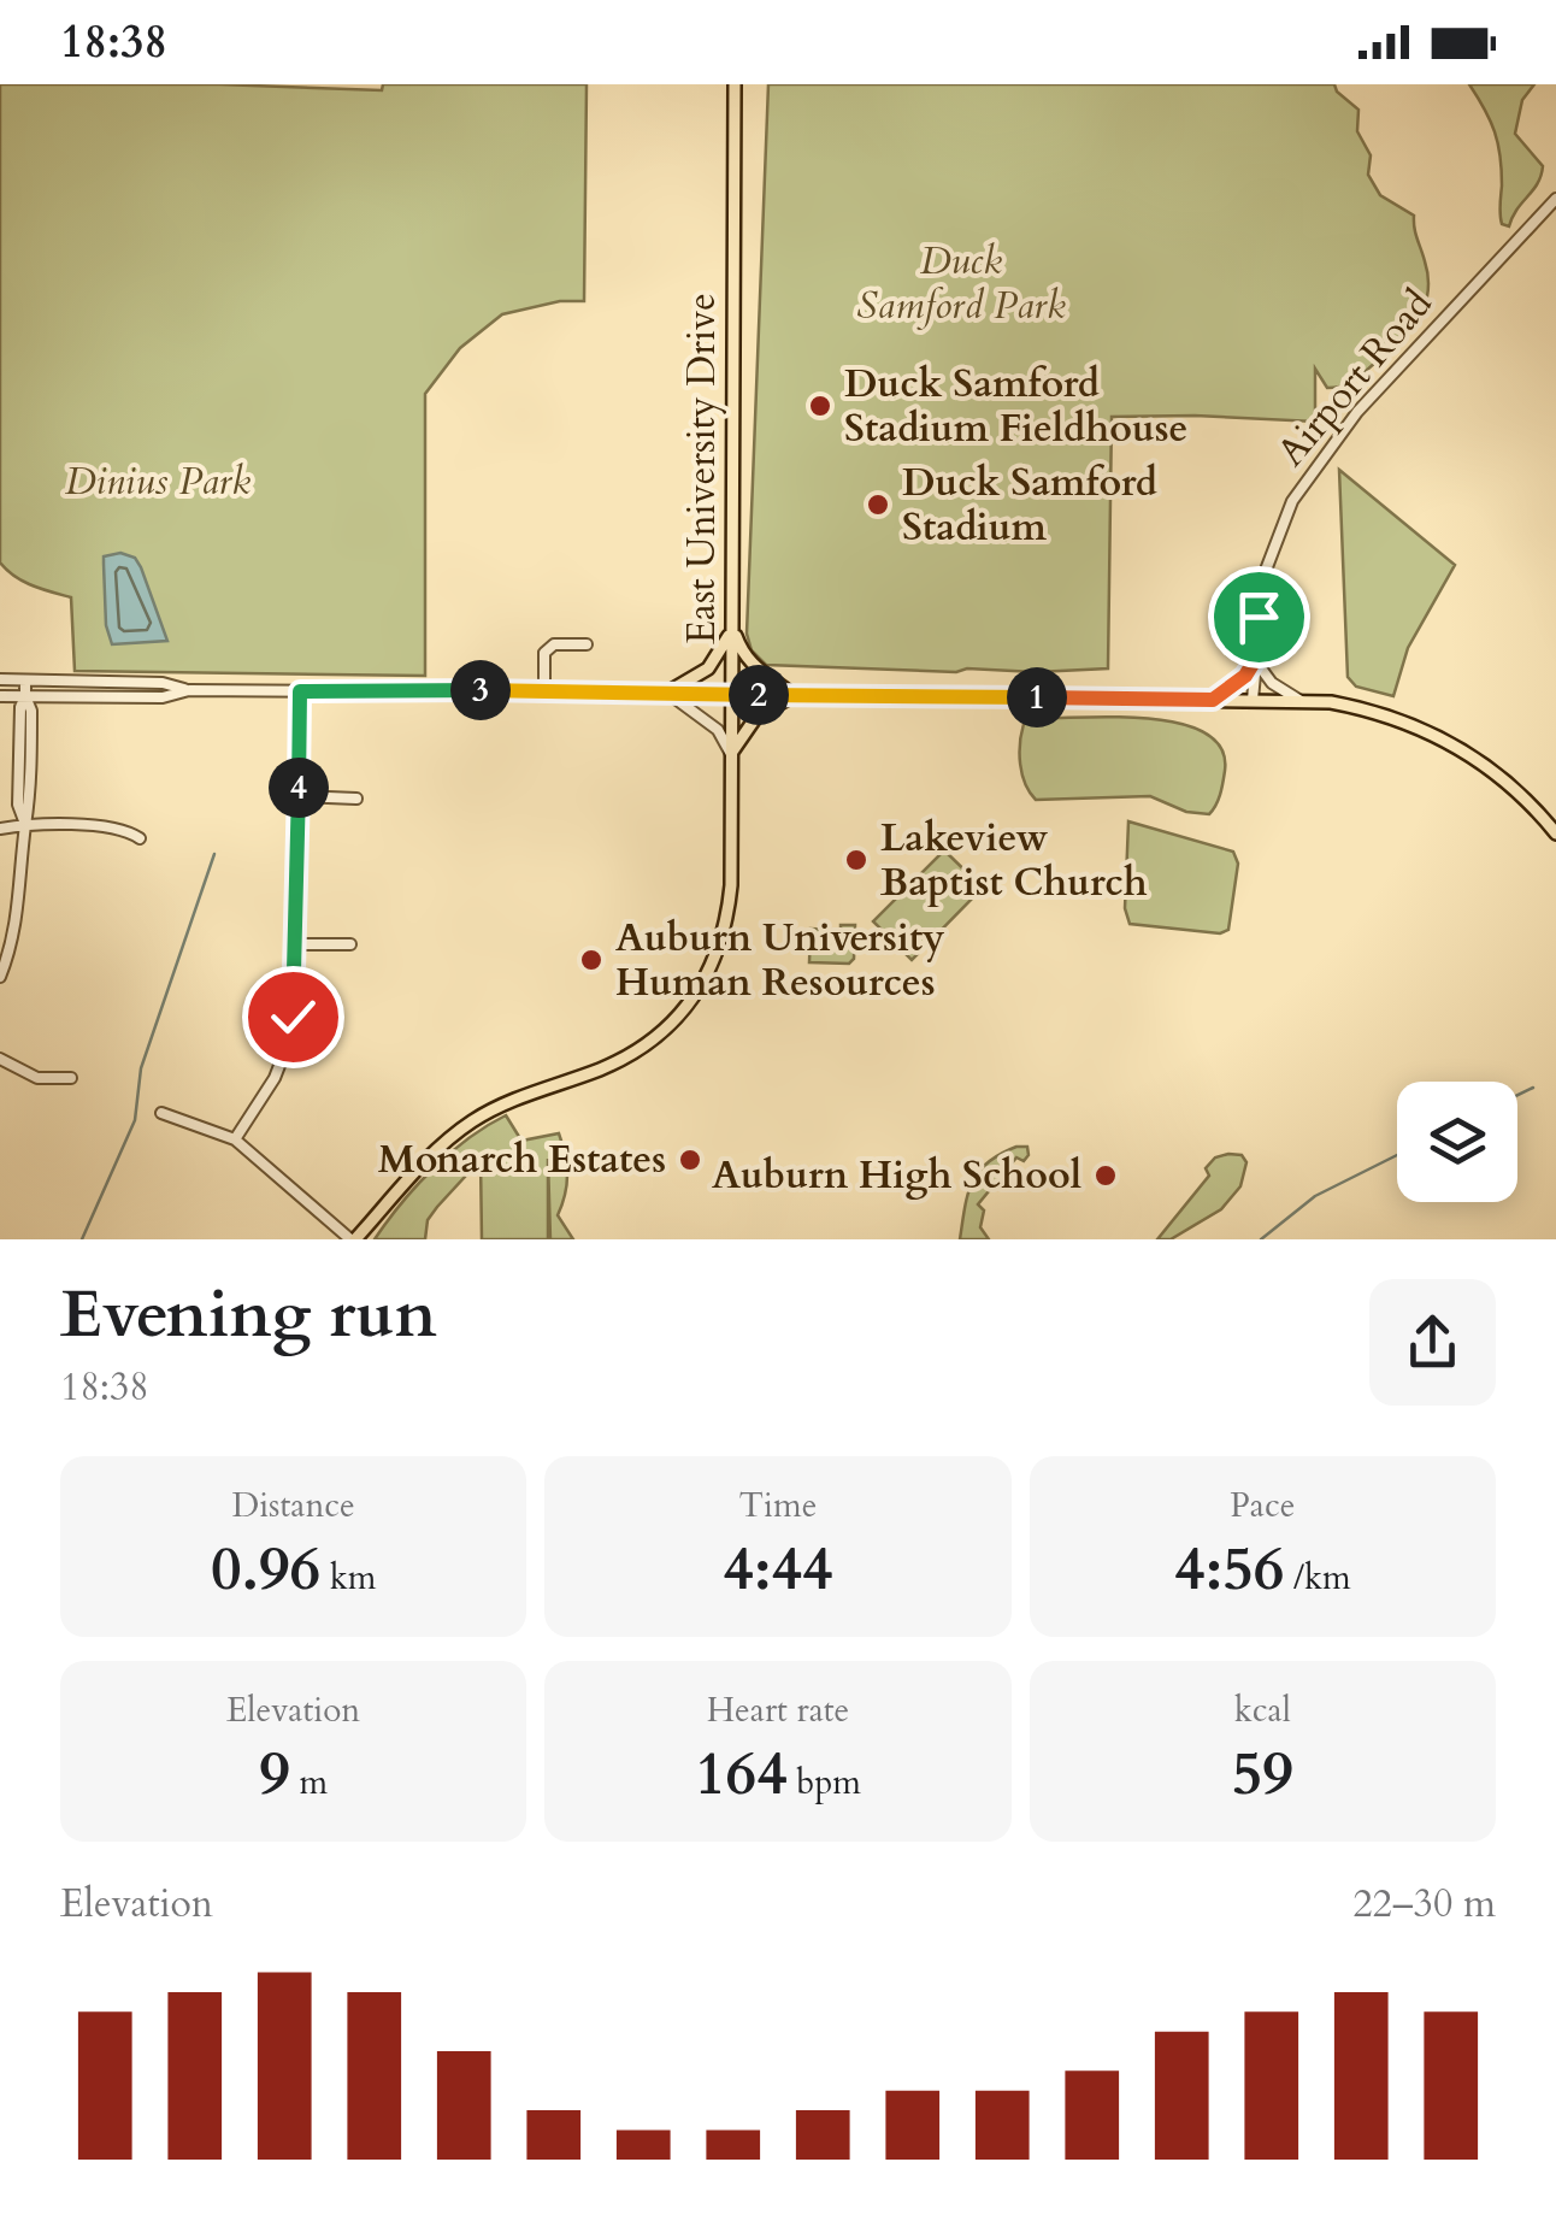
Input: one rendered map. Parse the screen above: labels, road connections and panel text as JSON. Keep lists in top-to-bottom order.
{
  "streets": {
    "main road": ["East University Drive"],
    "street": ["Airport Road"]
  },
  "parks": ["Duck Samford Park", "Dinius Park"],
  "places": [
    "Duck Samford Stadium Fieldhouse",
    "Duck Samford Stadium",
    "Lakeview Baptist Church",
    "Auburn University Human Resources",
    "Monarch Estates",
    "Auburn High School"
  ],
  "page": {
    "status": "18:38",
    "pins": [
      "3",
      "2",
      "1",
      "4"
    ],
    "heading": ["Evening run", "18:38"],
    "stats": [
      ["Distance", "0.96 km"],
      ["Time", "4:44"],
      ["Pace", "4:56 /km"],
      ["Elevation", "9 m"],
      ["Heart rate", "164 bpm"],
      ["kcal", "59"]
    ],
    "chart": ["Elevation", "22–30 m"]
  }
}
